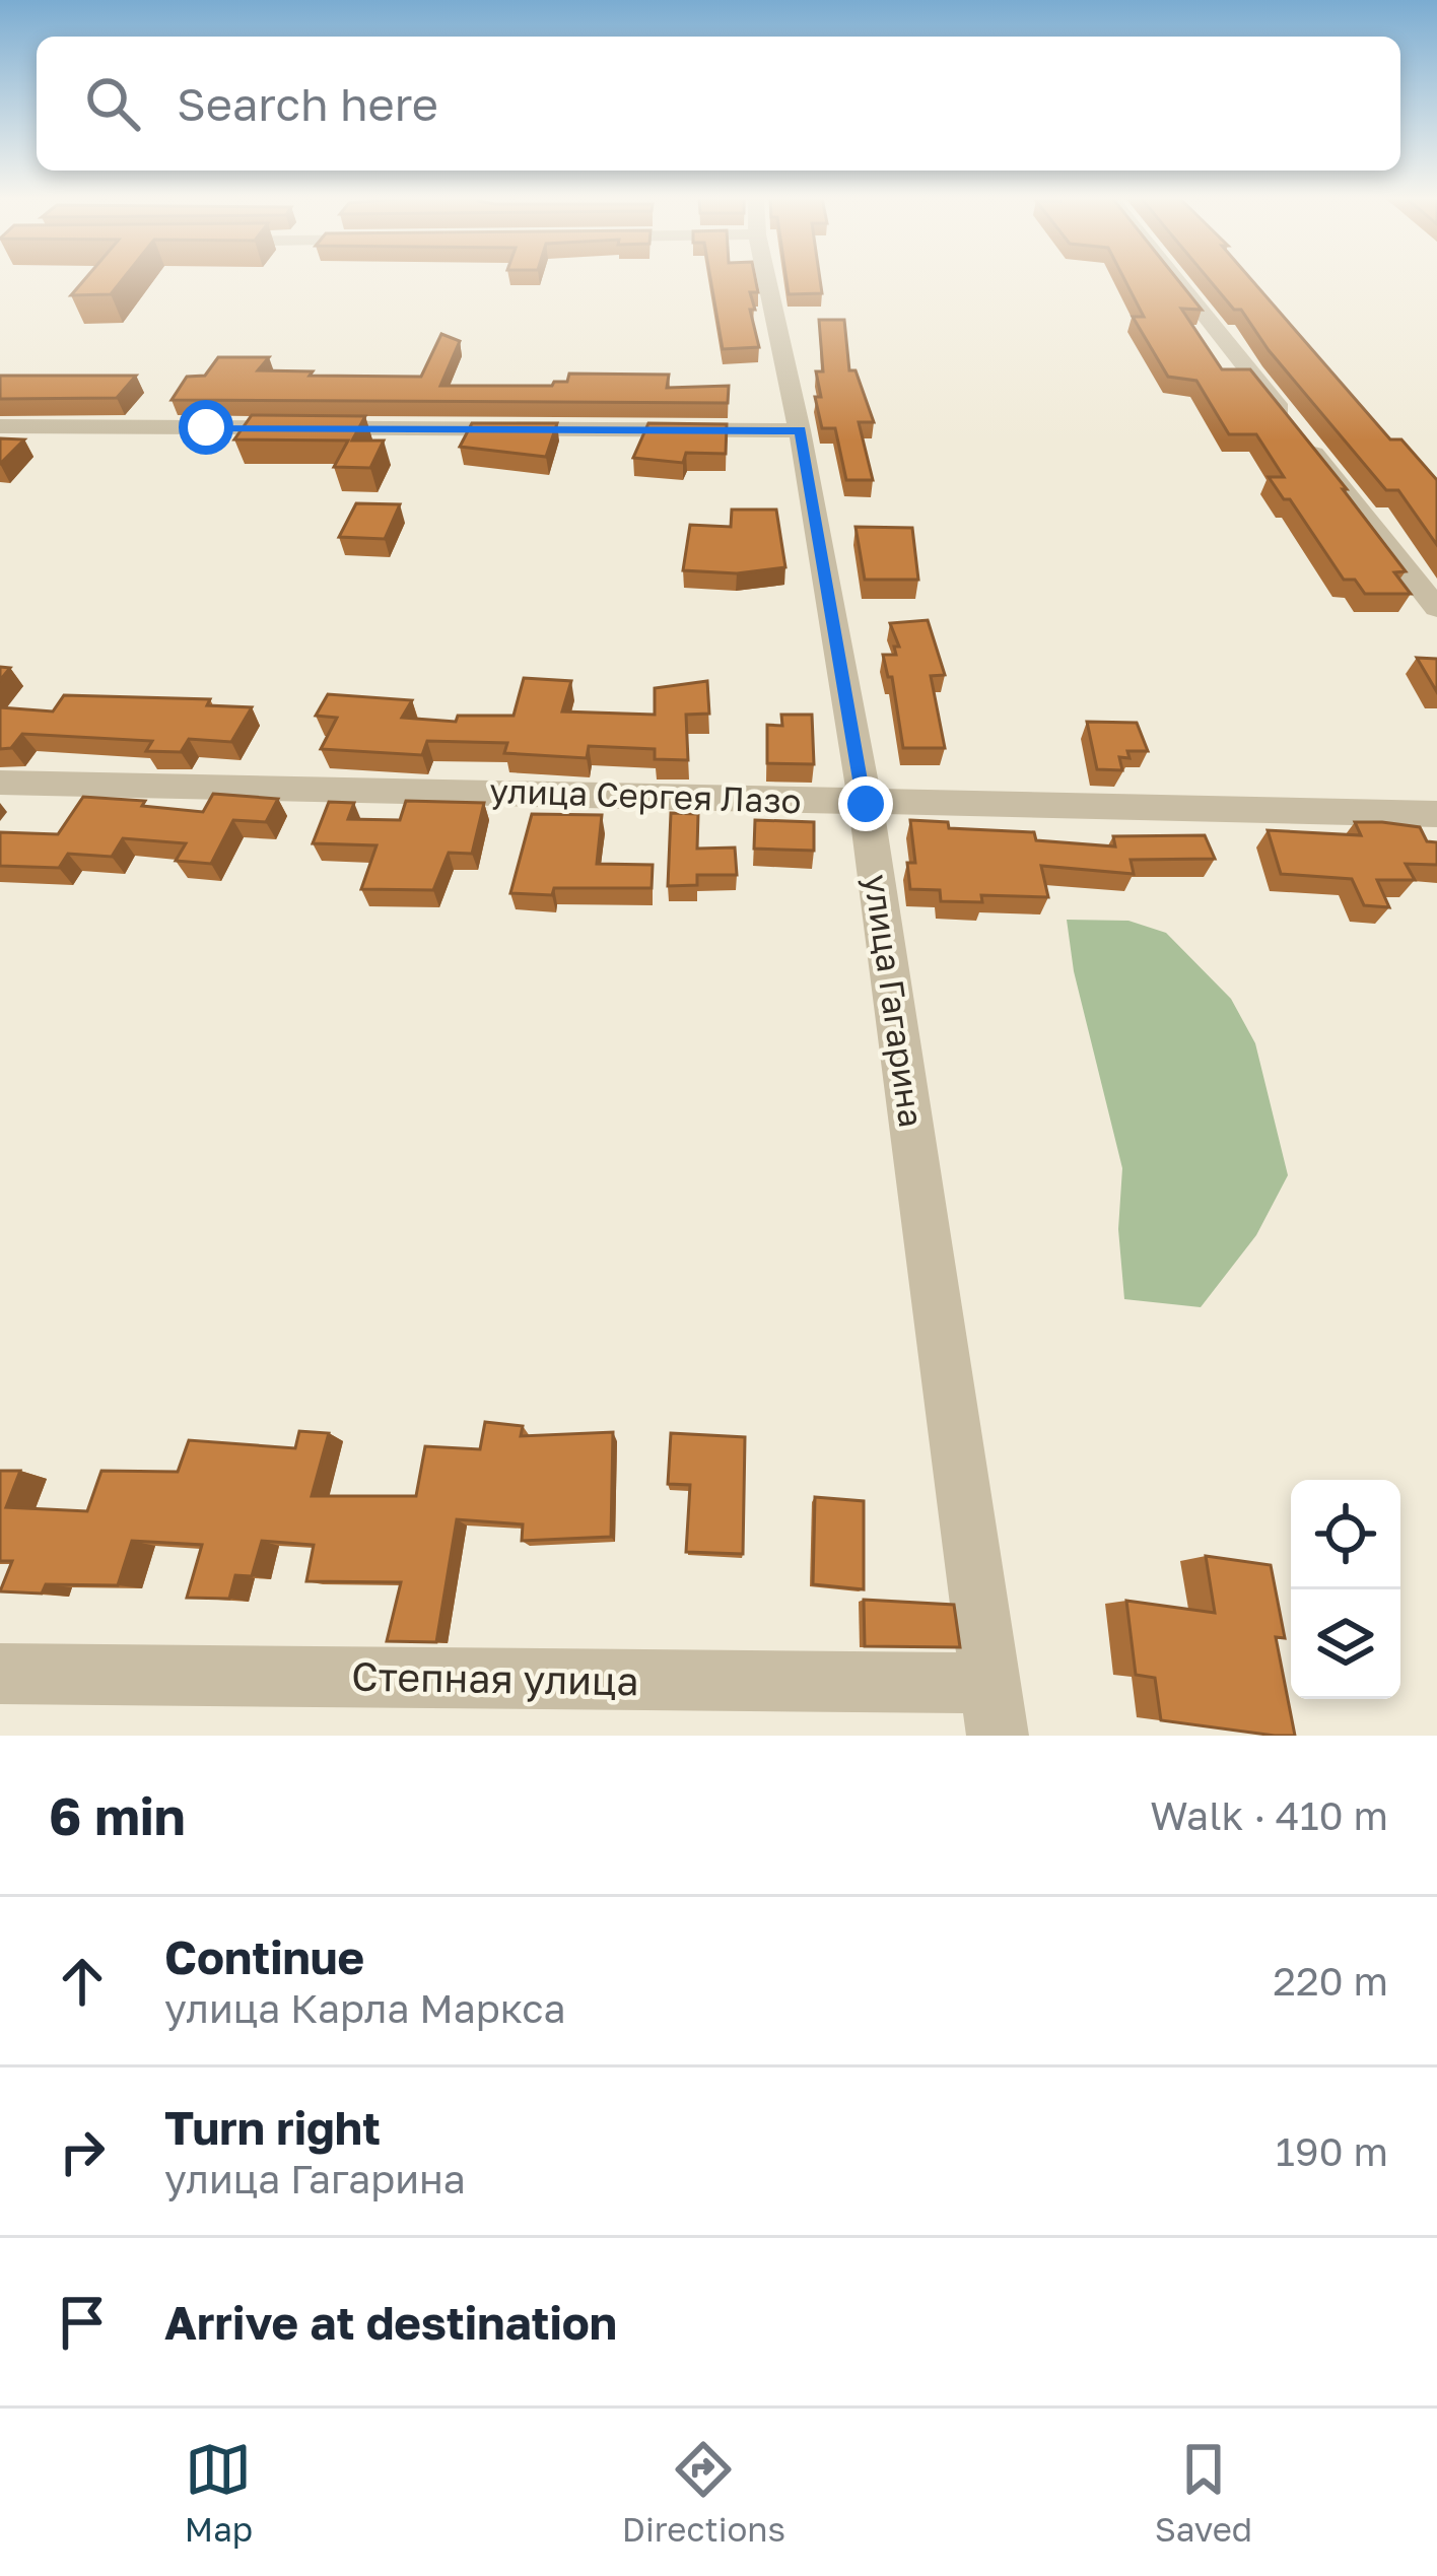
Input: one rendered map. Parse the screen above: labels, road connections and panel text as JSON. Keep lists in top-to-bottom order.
{
  "streets": {
    "street": ["улица Сергея Лазо", "улица Гагарина", "Степная улица"]
  },
  "crossings": [
    ["улица Сергея Лазо", "улица Гагарина"],
    ["улица Гагарина", "Степная улица"]
  ],
  "page": {
    "search": "Search here",
    "heading": ["6 min", "Walk · 410 m"],
    "list": [
      ["Continue", "улица Карла Маркса", "220 m"],
      ["Turn right", "улица Гагарина", "190 m"],
      "Arrive at destination"
    ],
    "nav": ["Map", "Directions", "Saved"]
  }
}
